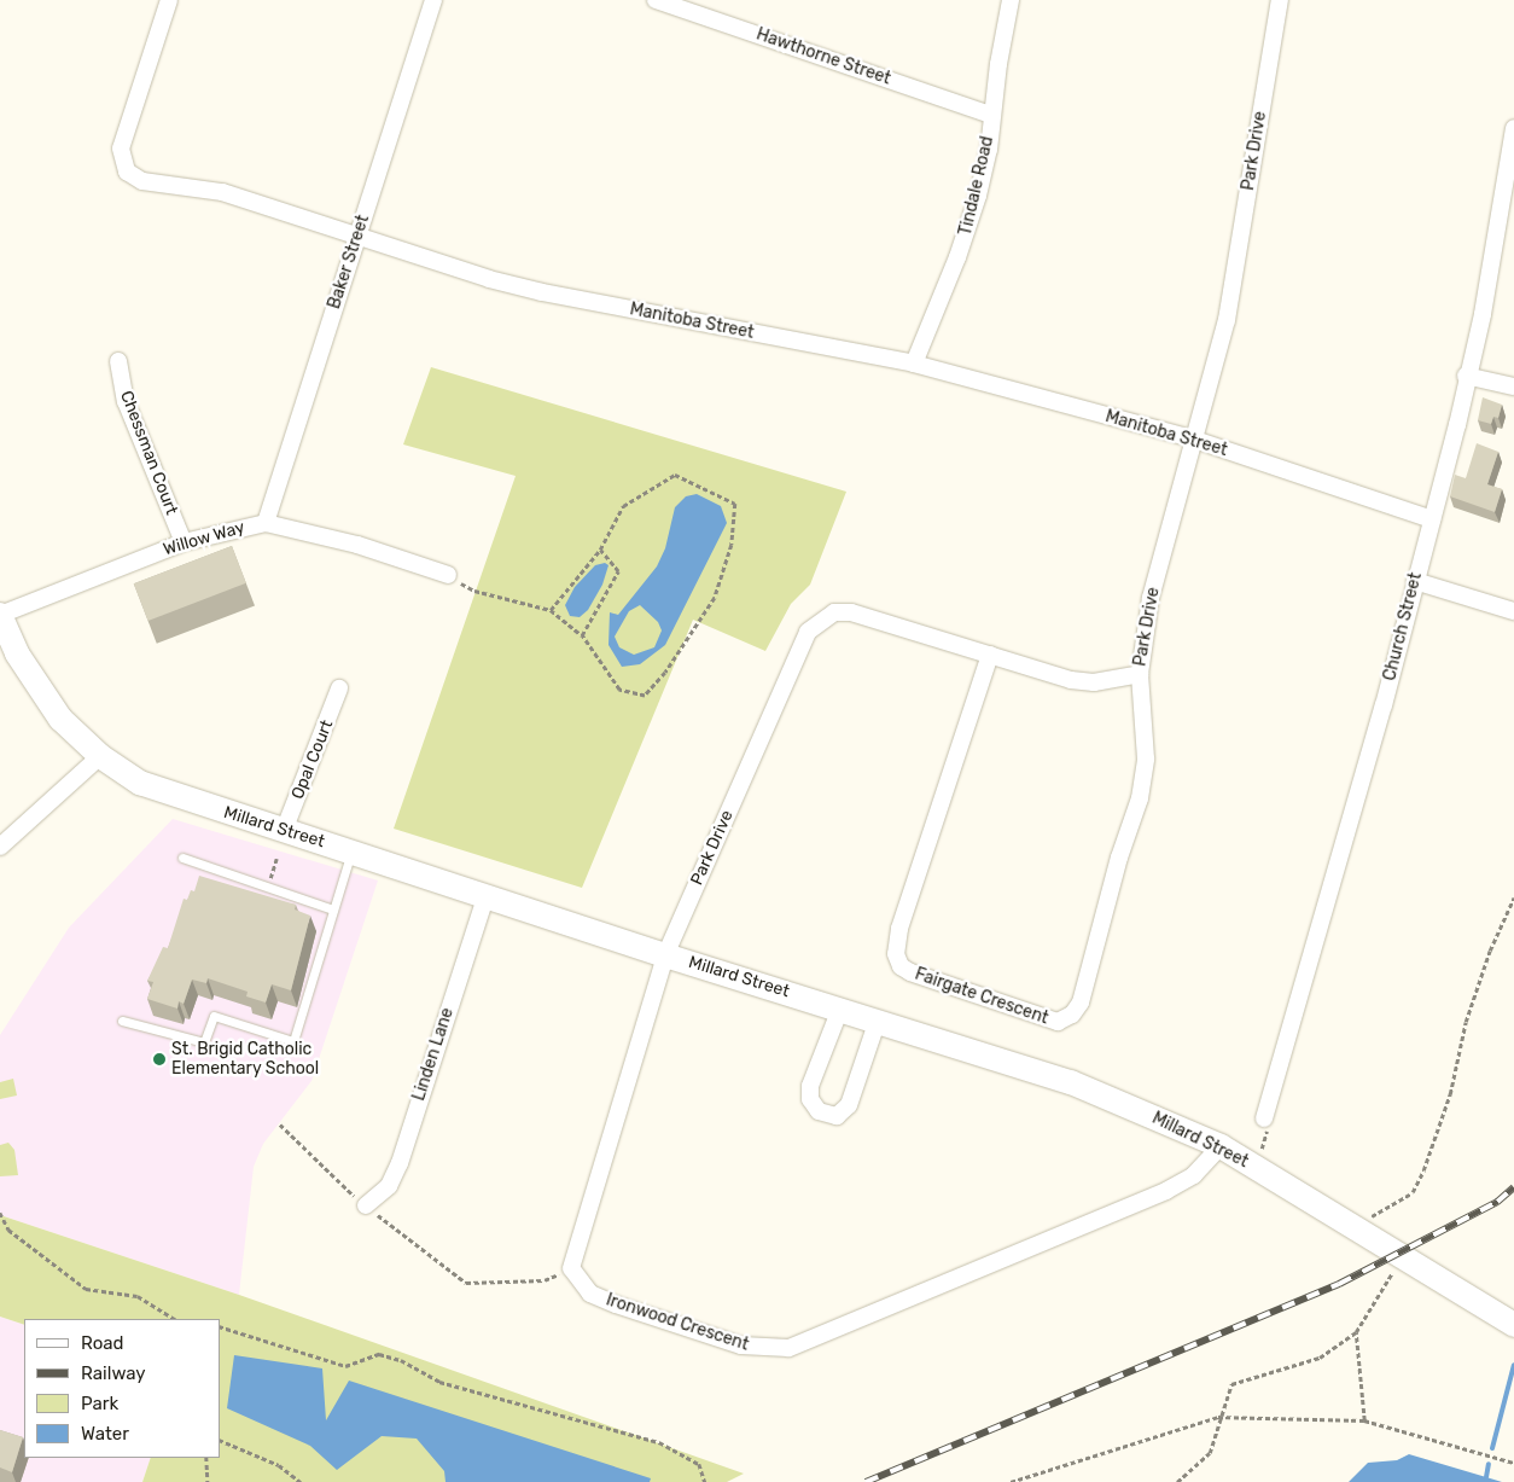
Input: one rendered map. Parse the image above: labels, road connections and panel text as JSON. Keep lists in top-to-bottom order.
{
  "streets": {
    "street": [
      "Hawthorne Street",
      "Park Drive",
      "Tindale Road",
      "Baker Street",
      "Manitoba Street",
      "Chessman Court",
      "Willow Way",
      "Church Street",
      "Opal Court",
      "Millard Street",
      "Fairgate Crescent",
      "Linden Lane",
      "Ironwood Crescent"
    ]
  },
  "crossings": [
    ["Hawthorne Street", "Tindale Road"],
    ["Park Drive", "Manitoba Street"],
    ["Park Drive", "Millard Street"],
    ["Park Drive", "Fairgate Crescent"],
    ["Tindale Road", "Manitoba Street"],
    ["Baker Street", "Manitoba Street"],
    ["Baker Street", "Willow Way"],
    ["Manitoba Street", "Church Street"],
    ["Chessman Court", "Willow Way"],
    ["Willow Way", "Millard Street"],
    ["Opal Court", "Millard Street"],
    ["Millard Street", "Linden Lane"],
    ["Millard Street", "Ironwood Crescent"]
  ],
  "places": ["St. Brigid Catholic Elementary School"],
  "legend": [
    "Road",
    "Railway",
    "Park",
    "Water"
  ]
}
